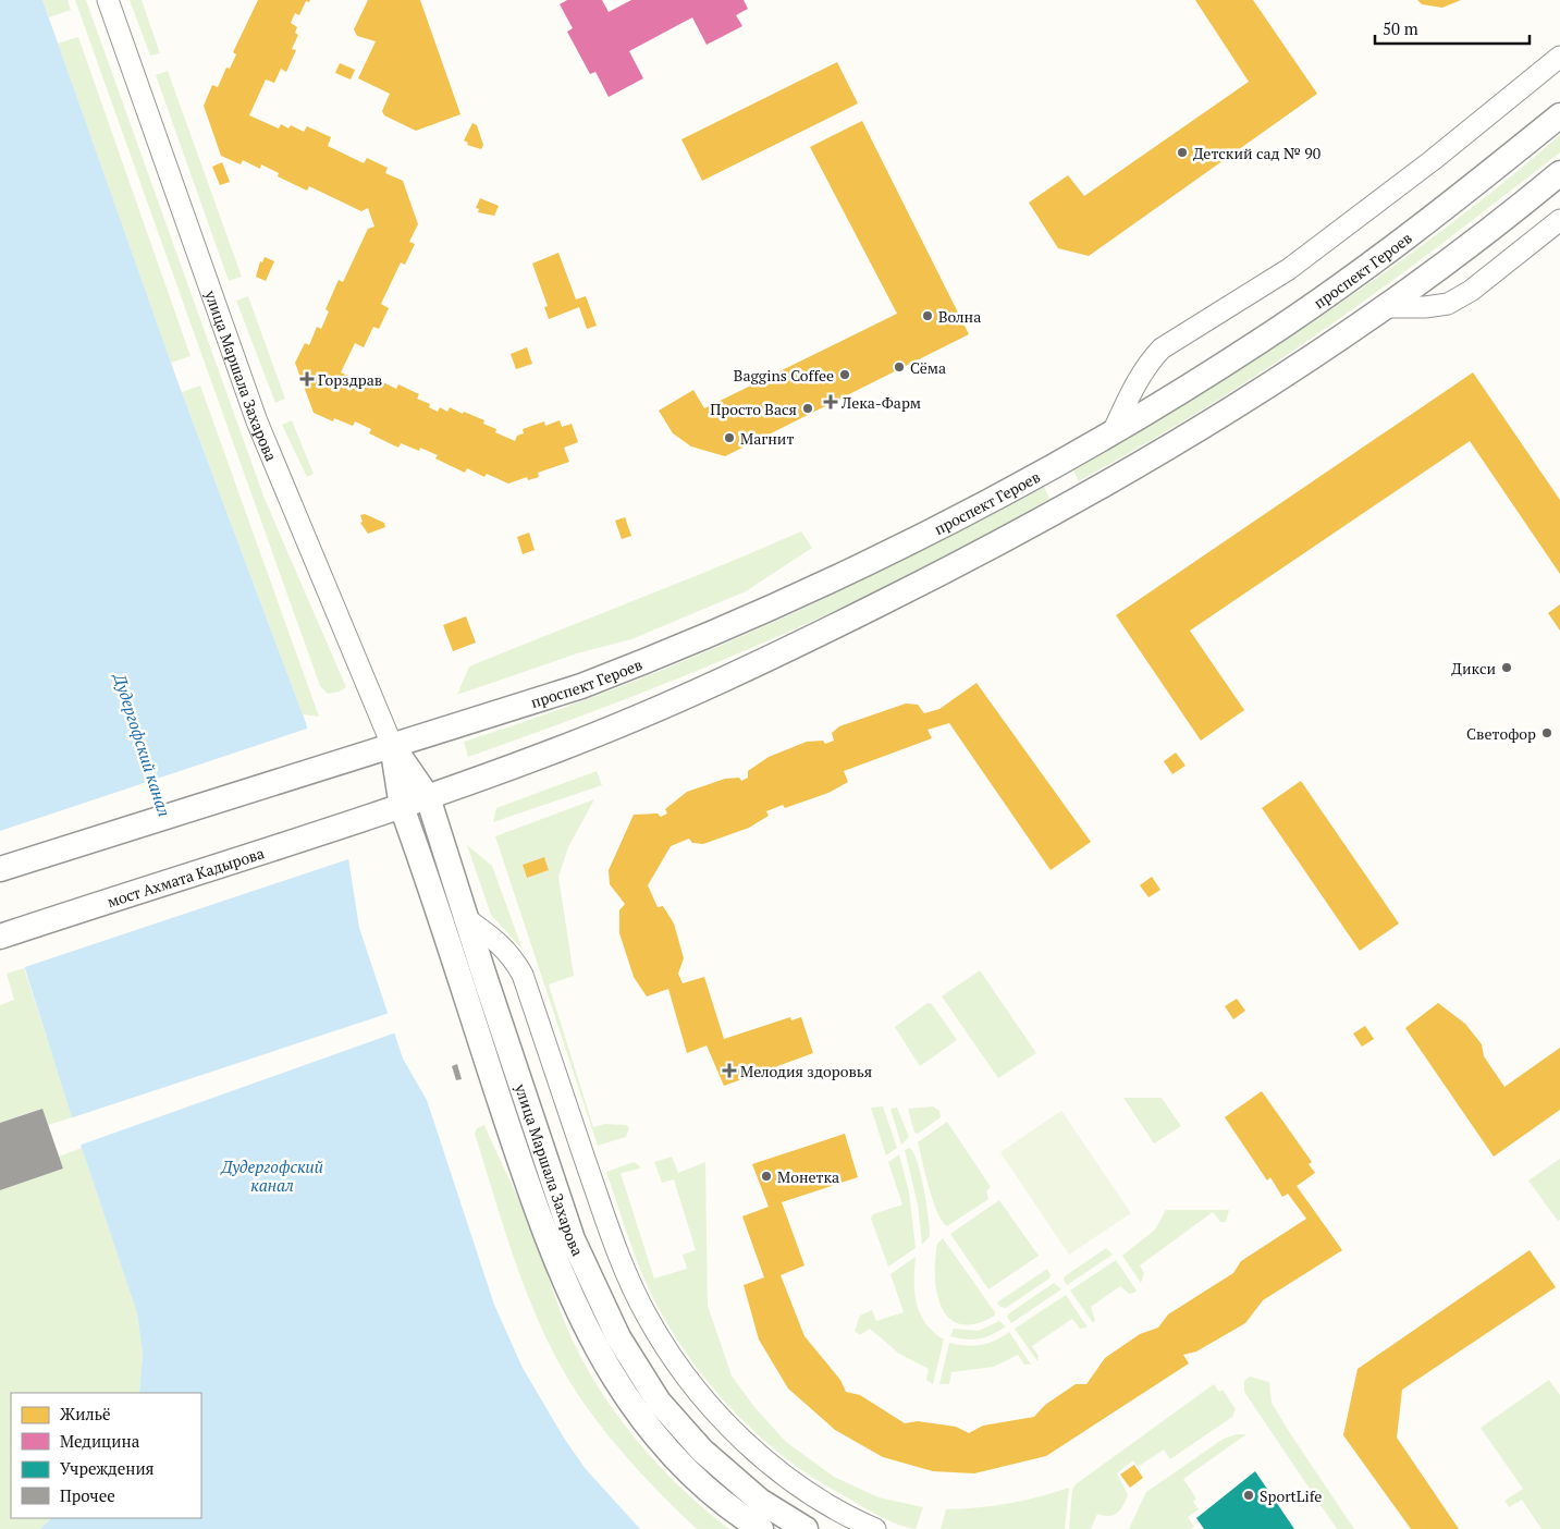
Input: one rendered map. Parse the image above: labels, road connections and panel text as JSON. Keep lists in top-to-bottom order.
{
  "streets": {
    "street": ["проспект Героев", "улица Маршала Захарова", "мост Ахмата Кадырова"]
  },
  "crossings": [
    ["проспект Героев", "улица Маршала Захарова"],
    ["улица Маршала Захарова", "мост Ахмата Кадырова"]
  ],
  "water": ["Дудергофский канал"],
  "places": {
    "other": [
      "Детский сад № 90",
      "Волна",
      "Сёма",
      "Baggins Coffee",
      "Просто Вася",
      "Магнит",
      "Дикси",
      "Светофор",
      "Монетка",
      "SportLife"
    ],
    "health": ["Горздрав", "Лека-Фарм", "Мелодия здоровья"]
  },
  "legend": [
    "Жильё",
    "Медицина",
    "Учреждения",
    "Прочее"
  ],
  "scale_bar": "50 m"
}
